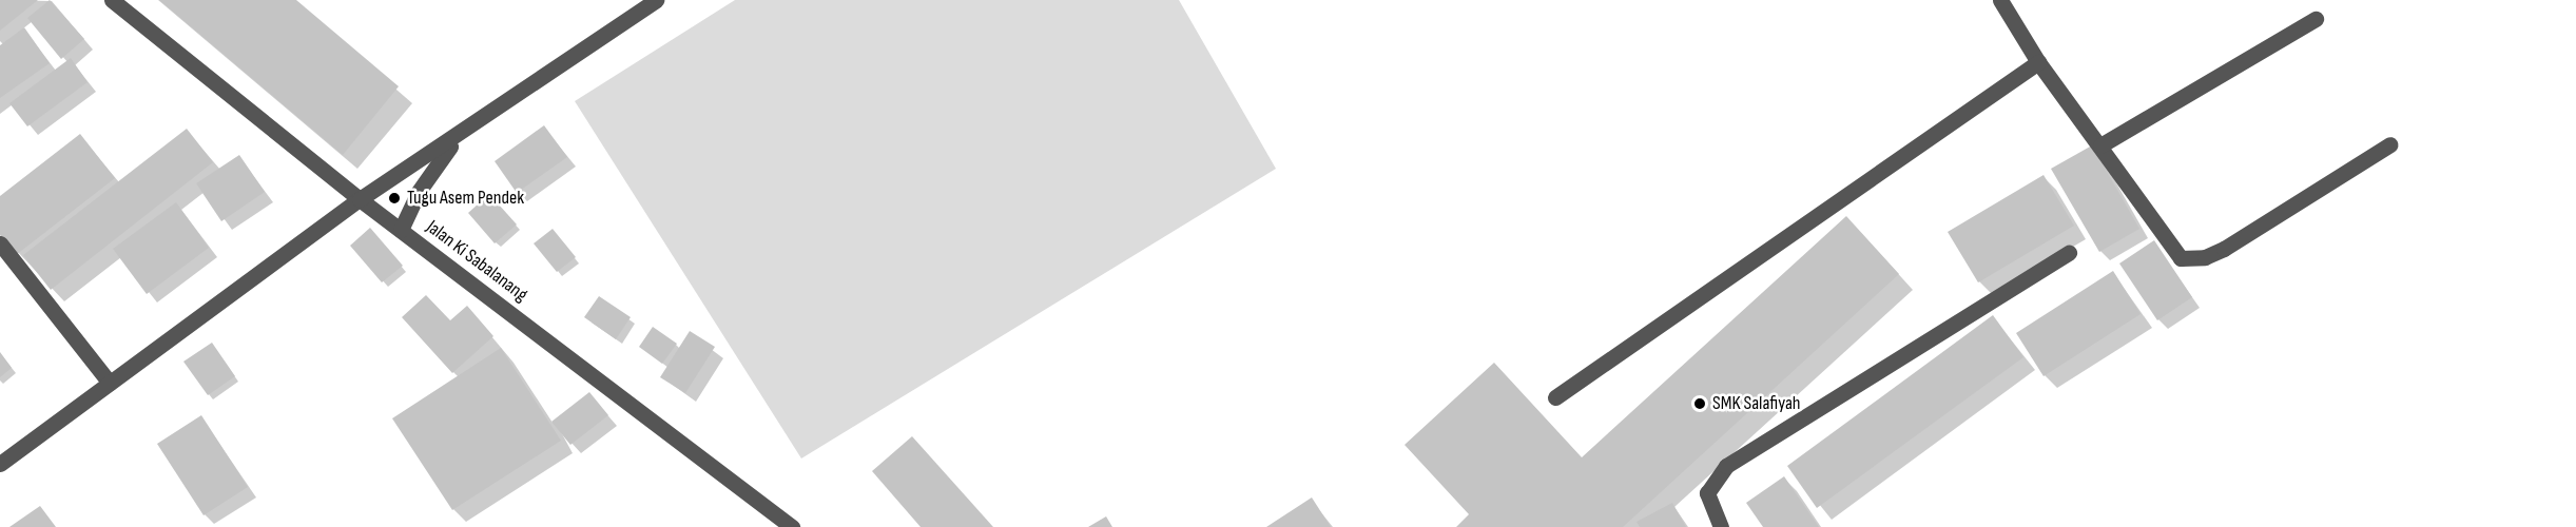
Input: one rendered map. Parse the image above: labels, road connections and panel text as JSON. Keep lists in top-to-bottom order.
{
  "streets": {
    "street": ["Jalan Ki Sabalanang"]
  },
  "places": ["Tugu Asem Pendek", "SMK Salafiyah"]
}
